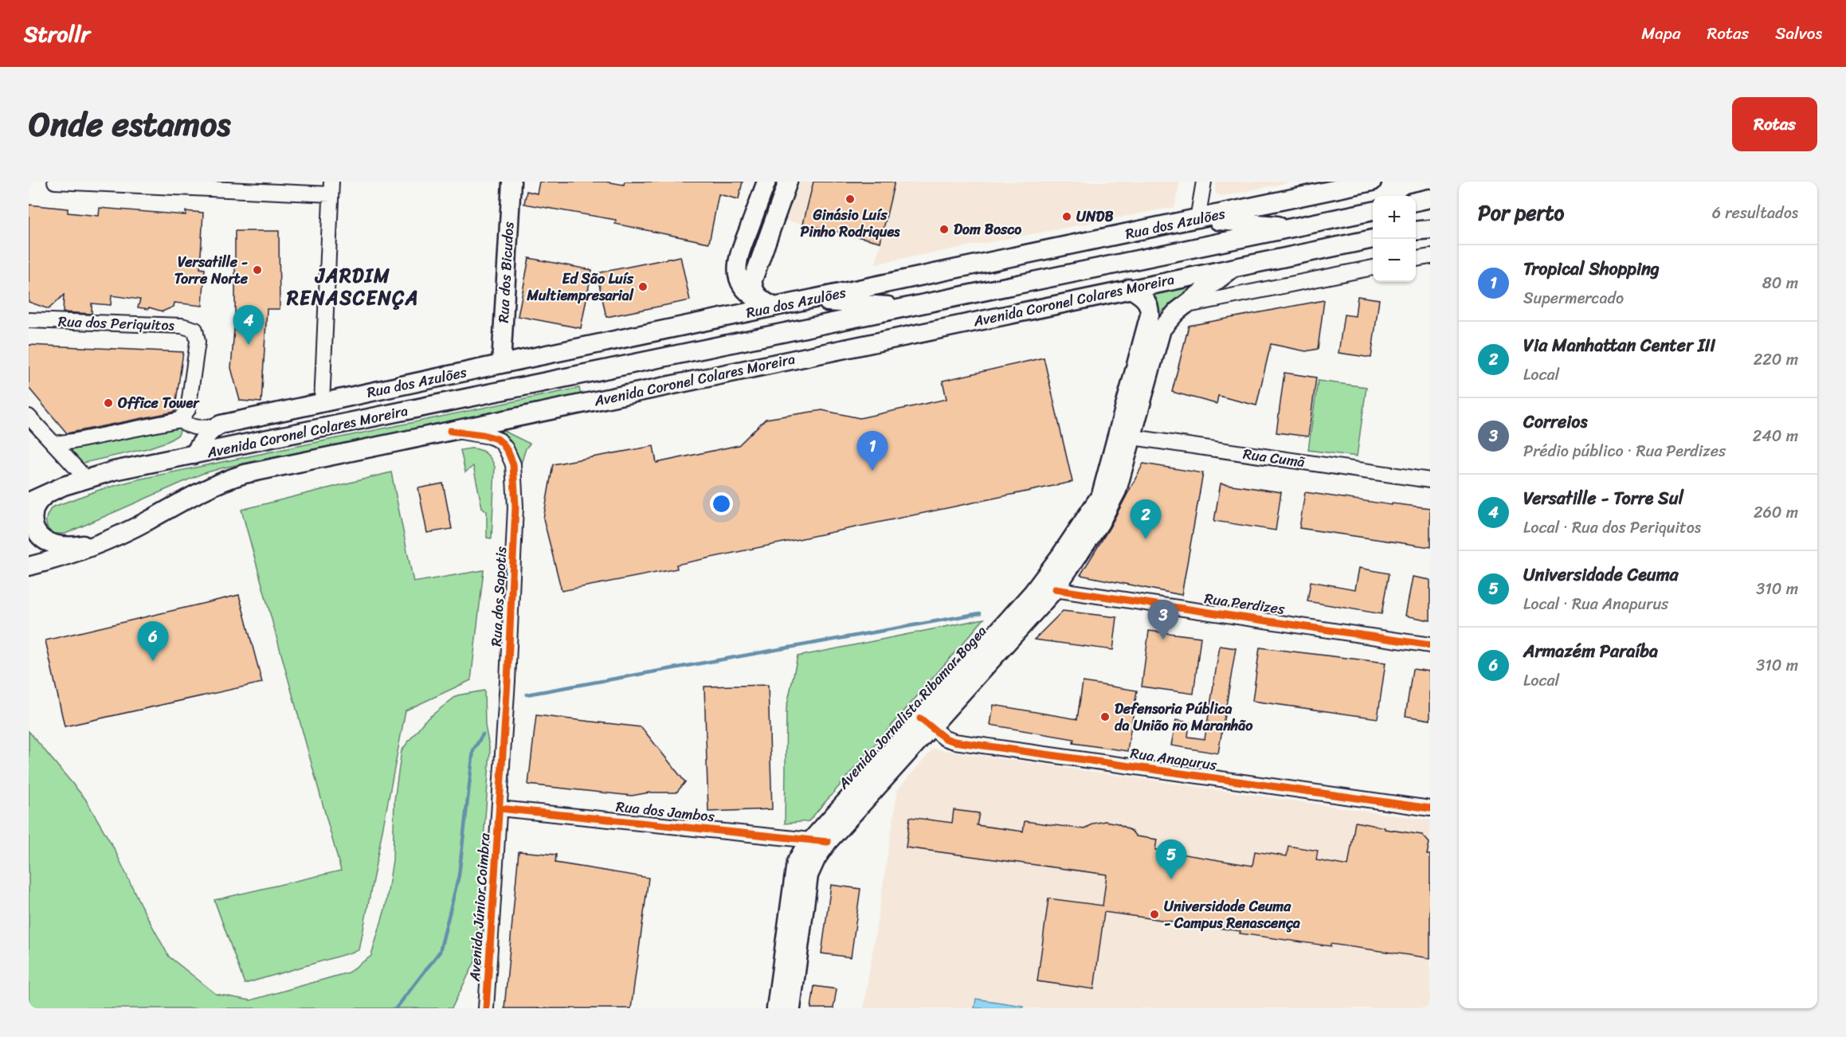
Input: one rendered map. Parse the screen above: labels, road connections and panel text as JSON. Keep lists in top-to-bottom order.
{
  "streets": {
    "main road": [
      "Rua dos Azulões",
      "Rua dos Bicudos",
      "Avenida Coronel Colares Moreira",
      "Avenida Jornalista Ribamar Bogea"
    ],
    "street": [
      "Rua dos Periquitos",
      "Rua Cumã",
      "Rua dos Sapotis",
      "Rua Perdizes",
      "Rua Anapurus",
      "Rua dos Jambos",
      "Avenida Júnior Coimbra"
    ]
  },
  "crossings": [
    ["Rua dos Azulões", "Rua dos Bicudos"],
    ["Rua dos Azulões", "Avenida Coronel Colares Moreira"],
    ["Rua dos Azulões", "Rua dos Periquitos"],
    ["Avenida Coronel Colares Moreira", "Rua dos Sapotis"],
    ["Avenida Coronel Colares Moreira", "Avenida Jornalista Ribamar Bogea"],
    ["Rua Cumã", "Avenida Jornalista Ribamar Bogea"],
    ["Rua dos Sapotis", "Rua dos Jambos"],
    ["Rua dos Sapotis", "Avenida Júnior Coimbra"],
    ["Rua Perdizes", "Avenida Jornalista Ribamar Bogea"],
    ["Avenida Jornalista Ribamar Bogea", "Rua Anapurus"],
    ["Avenida Jornalista Ribamar Bogea", "Rua dos Jambos"],
    ["Rua dos Jambos", "Avenida Júnior Coimbra"]
  ],
  "districts": ["JARDIM RENASCENÇA"],
  "places": [
    "Ginásio Luís Pinho Rodriques",
    "UNDB",
    "Dom Bosco",
    "Versatille - Torre Norte",
    "Ed São Luís Multiempresarial",
    "Office Tower",
    "Defensoria Pública da União no Maranhão",
    "Universidade Ceuma - Campus Renascença"
  ],
  "page": {
    "header": "Strollr",
    "nav": ["Mapa", "Rotas", "Salvos"],
    "title": "Onde estamos",
    "buttons": "Rotas",
    "heading": ["Por perto", "6 resultados"],
    "map_buttons": ["+", "−"],
    "list": [
      {
        "mark": "1",
        "name": "Tropical Shopping",
        "note": "Supermercado",
        "value": "80 m"
      },
      {
        "mark": "2",
        "name": "Via Manhattan Center III",
        "note": "Local",
        "value": "220 m"
      },
      {
        "mark": "3",
        "name": "Correios",
        "note": "Prédio público · Rua Perdizes",
        "value": "240 m"
      },
      {
        "mark": "4",
        "name": "Versatille - Torre Sul",
        "note": "Local · Rua dos Periquitos",
        "value": "260 m"
      },
      {
        "mark": "5",
        "name": "Universidade Ceuma",
        "note": "Local · Rua Anapurus",
        "value": "310 m"
      },
      {
        "mark": "6",
        "name": "Armazém Paraíba",
        "note": "Local",
        "value": "310 m"
      }
    ],
    "pins": [
      "4",
      "1",
      "2",
      "3",
      "6",
      "5"
    ]
  }
}
